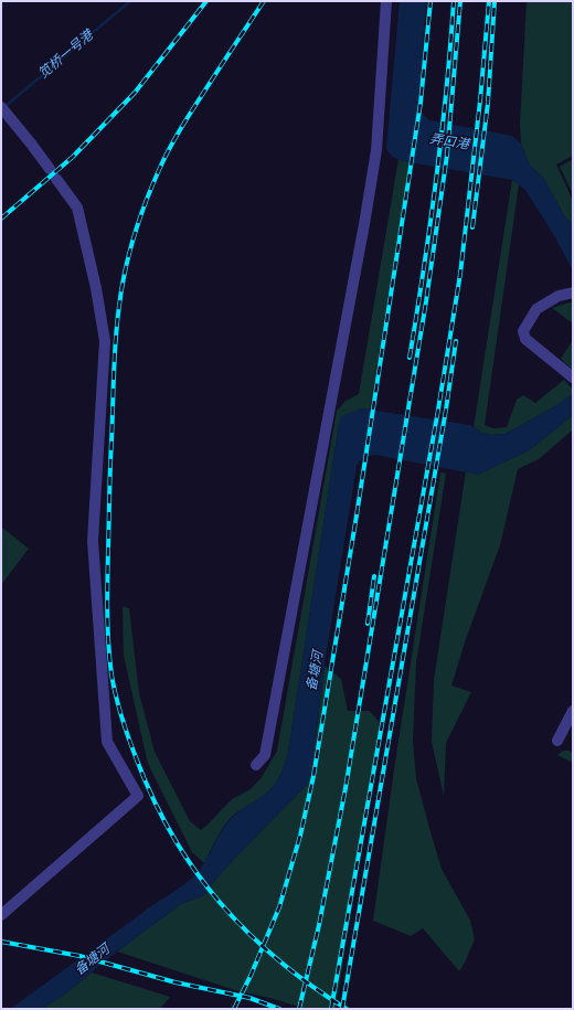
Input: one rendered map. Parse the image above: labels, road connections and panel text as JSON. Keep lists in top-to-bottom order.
{
  "water": ["笕桥一号港", "弄口港", "备塘河"]
}
